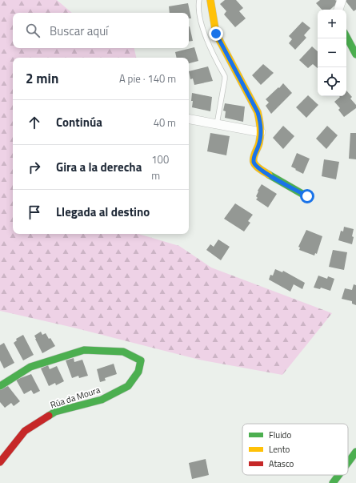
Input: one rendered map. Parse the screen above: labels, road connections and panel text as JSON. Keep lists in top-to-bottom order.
{
  "streets": {
    "street": ["Rúa da Moura"]
  },
  "legend": ["Fluido", "Lento", "Atasco"],
  "page": {
    "map_buttons": ["+", "−"],
    "search": "Buscar aquí",
    "heading": ["2 min", "A pie · 140 m"],
    "list": [
      ["Continúa", "40 m"],
      ["Gira a la derecha", "100 m"],
      "Llegada al destino"
    ]
  }
}
